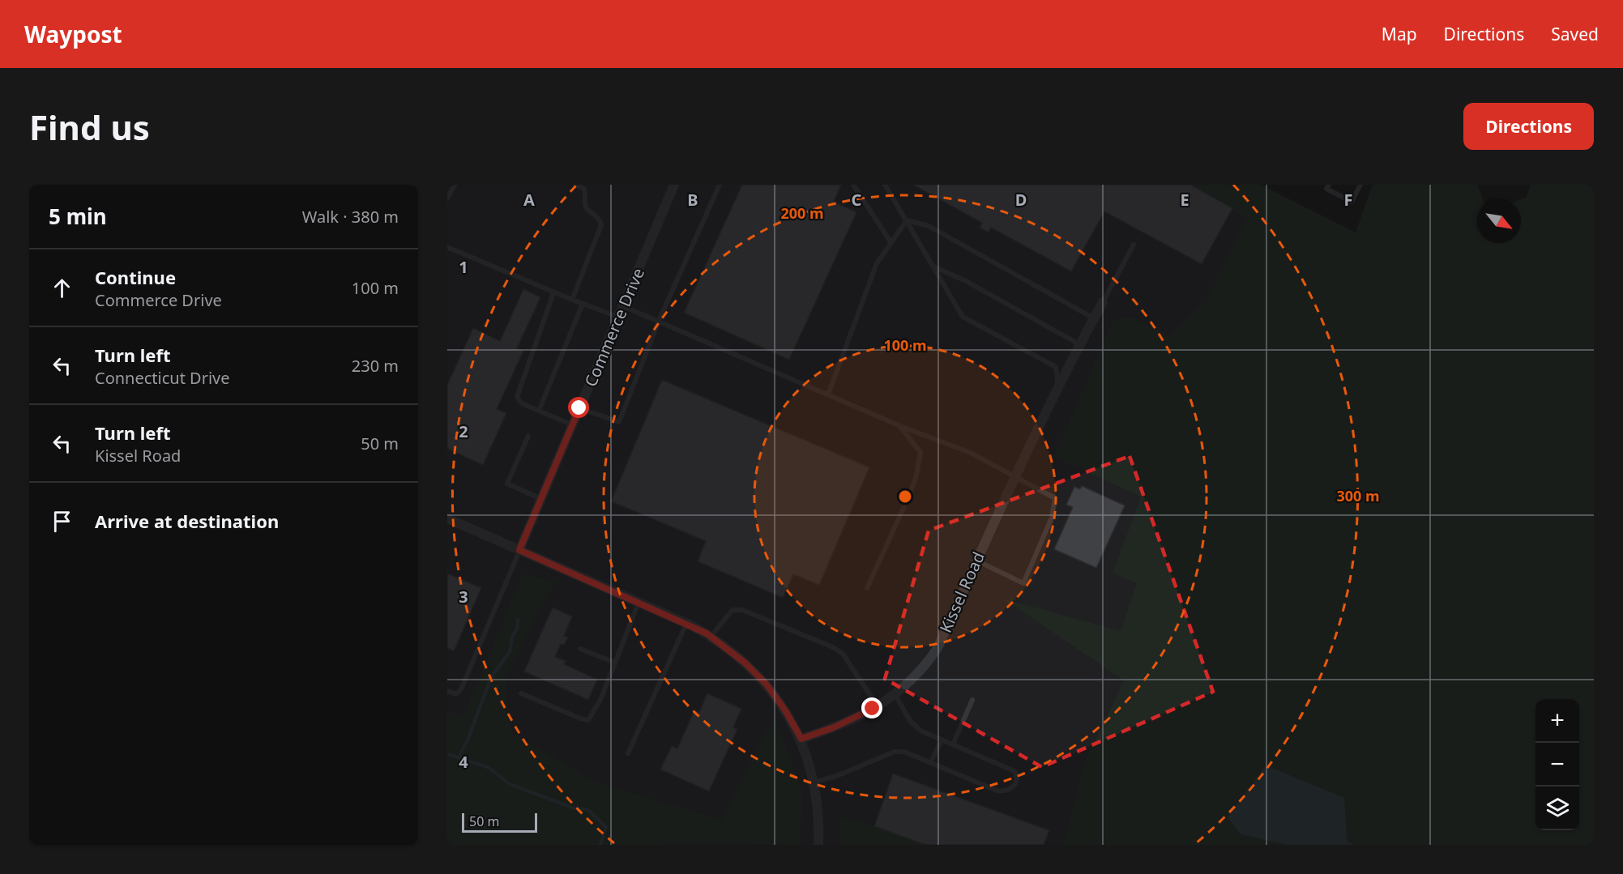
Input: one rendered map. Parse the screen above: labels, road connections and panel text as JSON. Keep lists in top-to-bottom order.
{
  "streets": {
    "street": ["Commerce Drive", "Kissel Road"]
  },
  "scale_bar": "50 m",
  "north": "bottom right",
  "page": {
    "header": "Waypost",
    "nav": ["Map", "Directions", "Saved"],
    "buttons": "Directions",
    "title": "Find us",
    "heading": ["5 min", "Walk · 380 m"],
    "list": [
      ["Continue", "Commerce Drive", "100 m"],
      ["Turn left", "Connecticut Drive", "230 m"],
      ["Turn left", "Kissel Road", "50 m"],
      "Arrive at destination"
    ],
    "map_buttons": ["+", "−"],
    "scale": "50 m"
  },
  "grid": {
    "columns": [
      "A",
      "B",
      "C",
      "D",
      "E",
      "F"
    ],
    "rows": [
      "1",
      "2",
      "3",
      "4"
    ]
  },
  "rings": ["200 m", "100 m", "300 m"]
}
